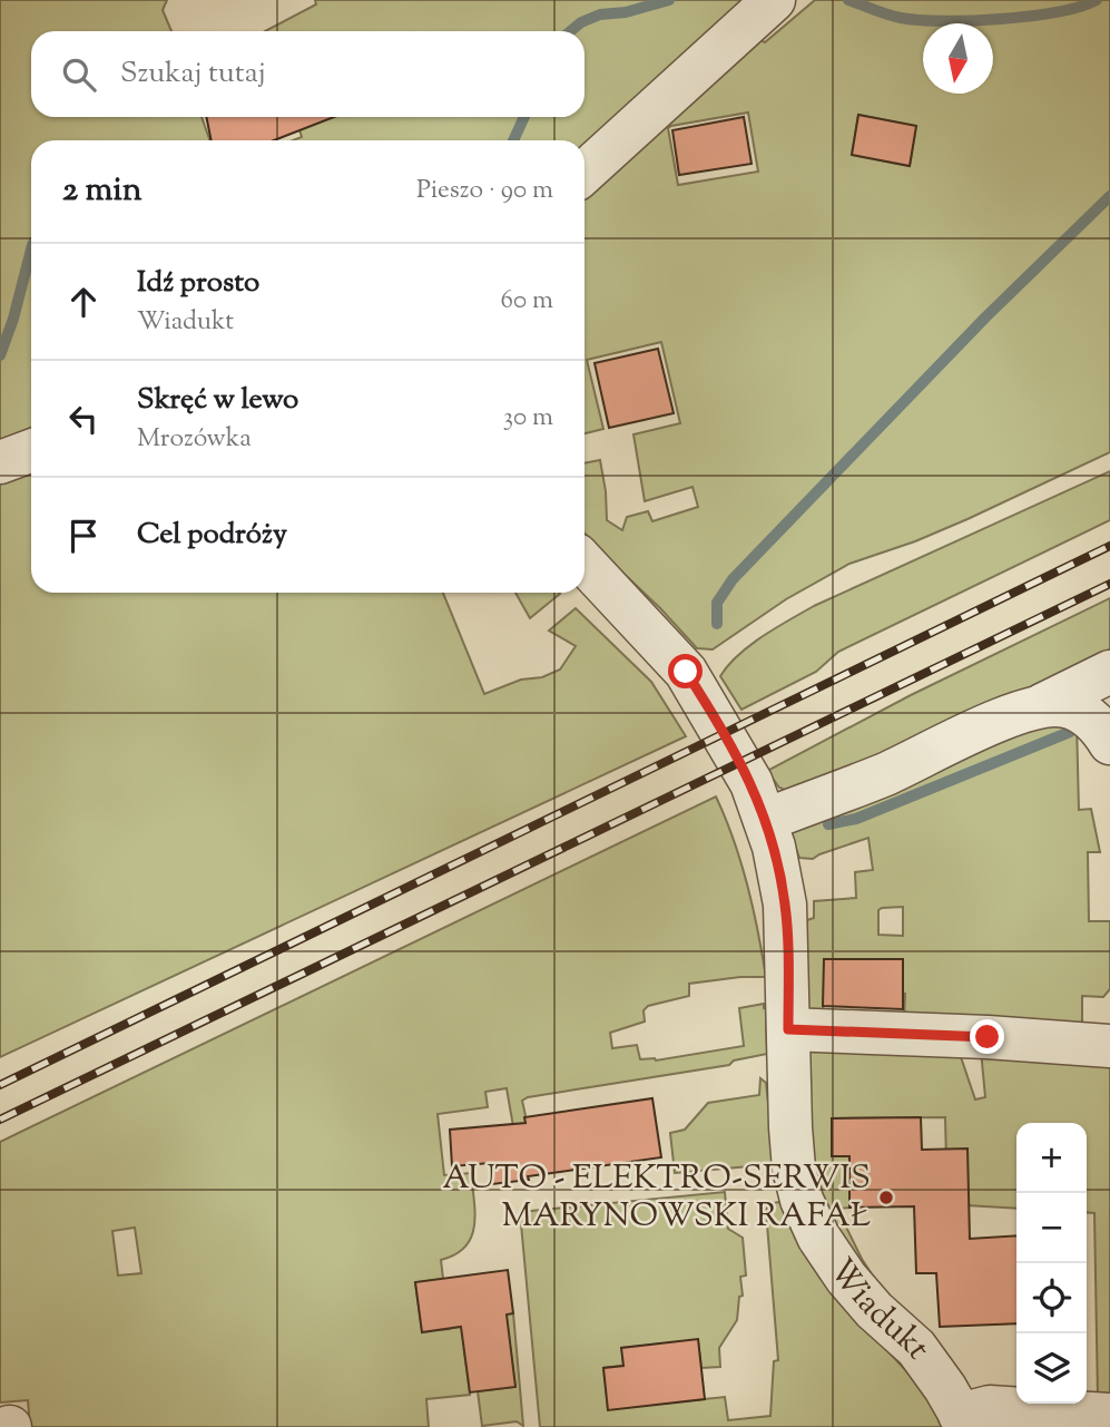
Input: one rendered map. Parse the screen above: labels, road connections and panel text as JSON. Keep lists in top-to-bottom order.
{
  "streets": {
    "street": ["Wiadukt"]
  },
  "places": ["AUTO - ELEKTRO-SERWIS MARYNOWSKI RAFAŁ"],
  "north": "bottom",
  "page": {
    "search": "Szukaj tutaj",
    "heading": ["2 min", "Pieszo · 90 m"],
    "list": [
      ["Idź prosto", "Wiadukt", "60 m"],
      ["Skręć w lewo", "Mrozówka", "30 m"],
      "Cel podróży"
    ],
    "map_buttons": ["+", "−"]
  }
}
